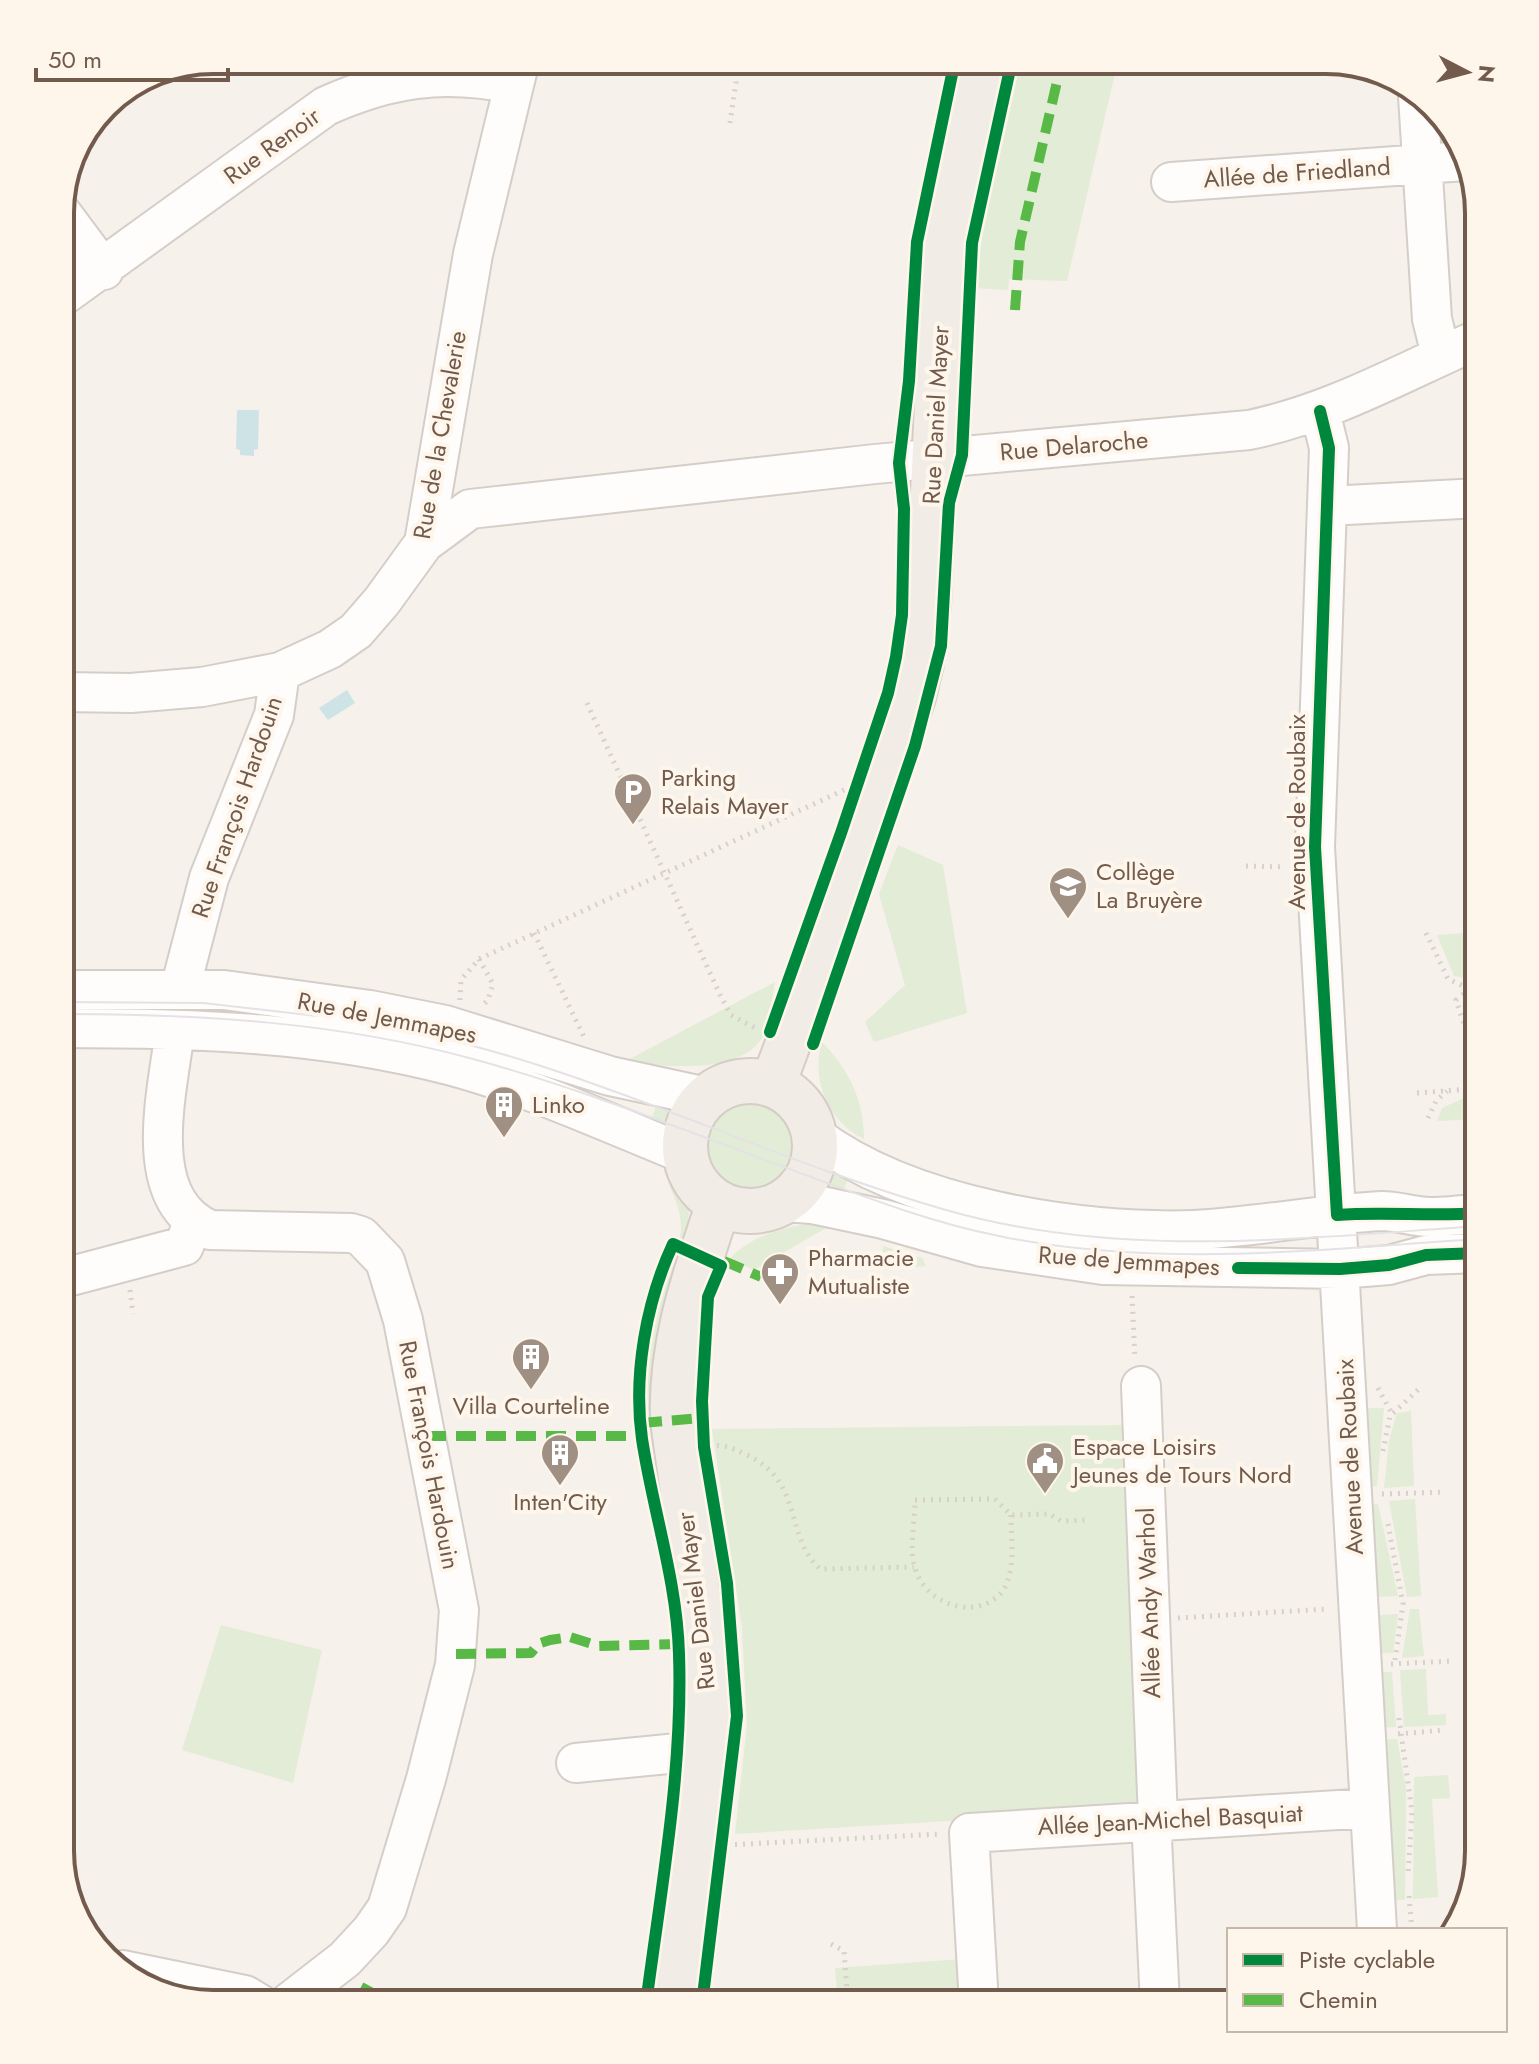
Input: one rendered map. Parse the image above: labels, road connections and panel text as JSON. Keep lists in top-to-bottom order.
{
  "streets": {
    "main road": ["Rue Daniel Mayer"],
    "street": [
      "Rue Renoir",
      "Allée de Friedland",
      "Rue de la Chevalerie",
      "Rue Delaroche",
      "Rue François Hardouin",
      "Avenue de Roubaix",
      "Rue de Jemmapes",
      "Allée Andy Warhol",
      "Allée Jean-Michel Basquiat"
    ]
  },
  "crossings": [
    ["Rue Daniel Mayer", "Rue Delaroche"],
    ["Rue Daniel Mayer", "Rue de Jemmapes"],
    ["Rue de la Chevalerie", "Rue Delaroche"],
    ["Rue de la Chevalerie", "Rue François Hardouin"],
    ["Rue Delaroche", "Avenue de Roubaix"],
    ["Rue François Hardouin", "Rue de Jemmapes"],
    ["Avenue de Roubaix", "Rue de Jemmapes"],
    ["Avenue de Roubaix", "Allée Jean-Michel Basquiat"],
    ["Allée Andy Warhol", "Allée Jean-Michel Basquiat"]
  ],
  "places": {
    "parking": ["Parking Relais Mayer"],
    "school or university": ["Collège La Bruyère"],
    "building": ["Linko", "Villa Courteline", "Inten'City"],
    "pharmacy": ["Pharmacie Mutualiste"],
    "public building": ["Espace Loisirs Jeunes de Tours Nord"]
  },
  "legend": ["Piste cyclable", "Chemin"],
  "scale_bar": "50 m",
  "north": "right"
}
